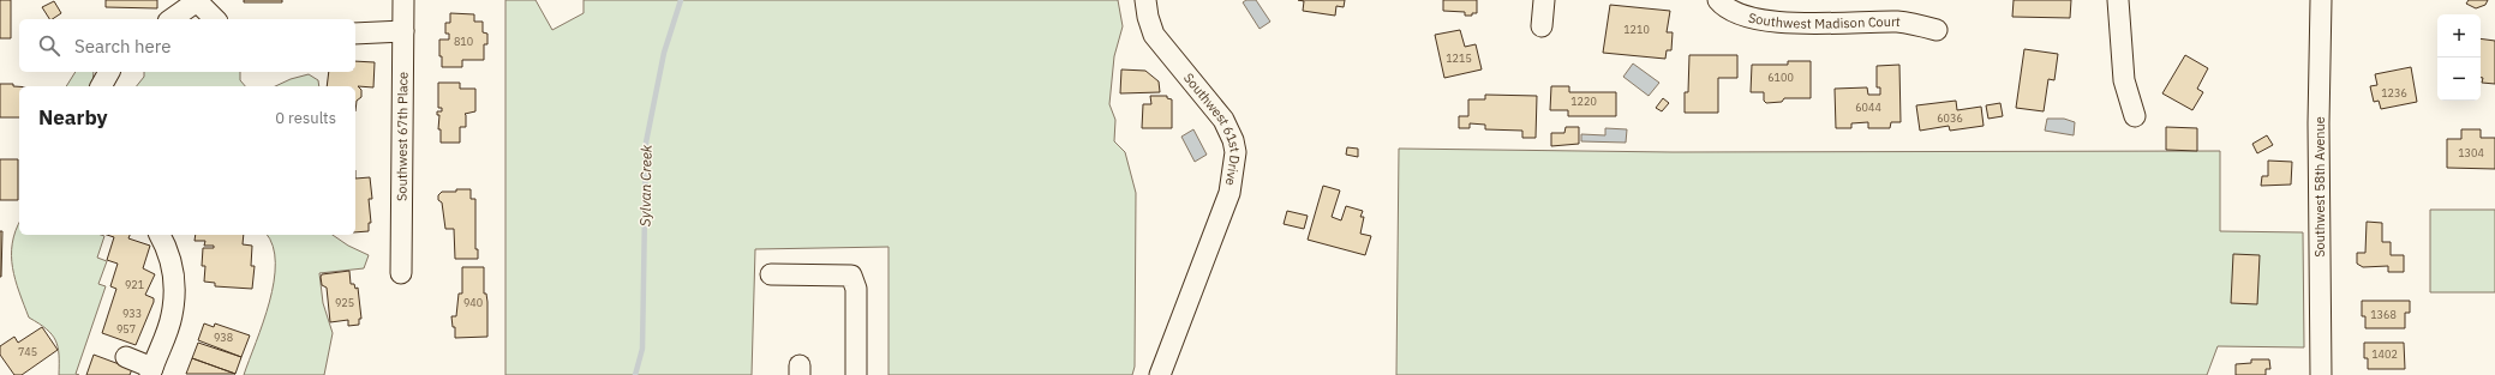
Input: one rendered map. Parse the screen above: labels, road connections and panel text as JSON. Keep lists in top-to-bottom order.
{
  "streets": {
    "street": [
      "Southwest Madison Court",
      "Southwest 61st Drive",
      "Southwest 67th Place",
      "Southwest 58th Avenue"
    ]
  },
  "water": ["Sylvan Creek"],
  "house_numbers": [
    "1210",
    "810",
    "1215",
    "6100",
    "1236",
    "1220",
    "6044",
    "6036",
    "1304",
    "921",
    "925",
    "940",
    "933",
    "1368",
    "957",
    "938",
    "745",
    "1402"
  ],
  "page": {
    "map_buttons": ["+", "−"],
    "search": "Search here",
    "heading": ["Nearby", "0 results"]
  }
}
